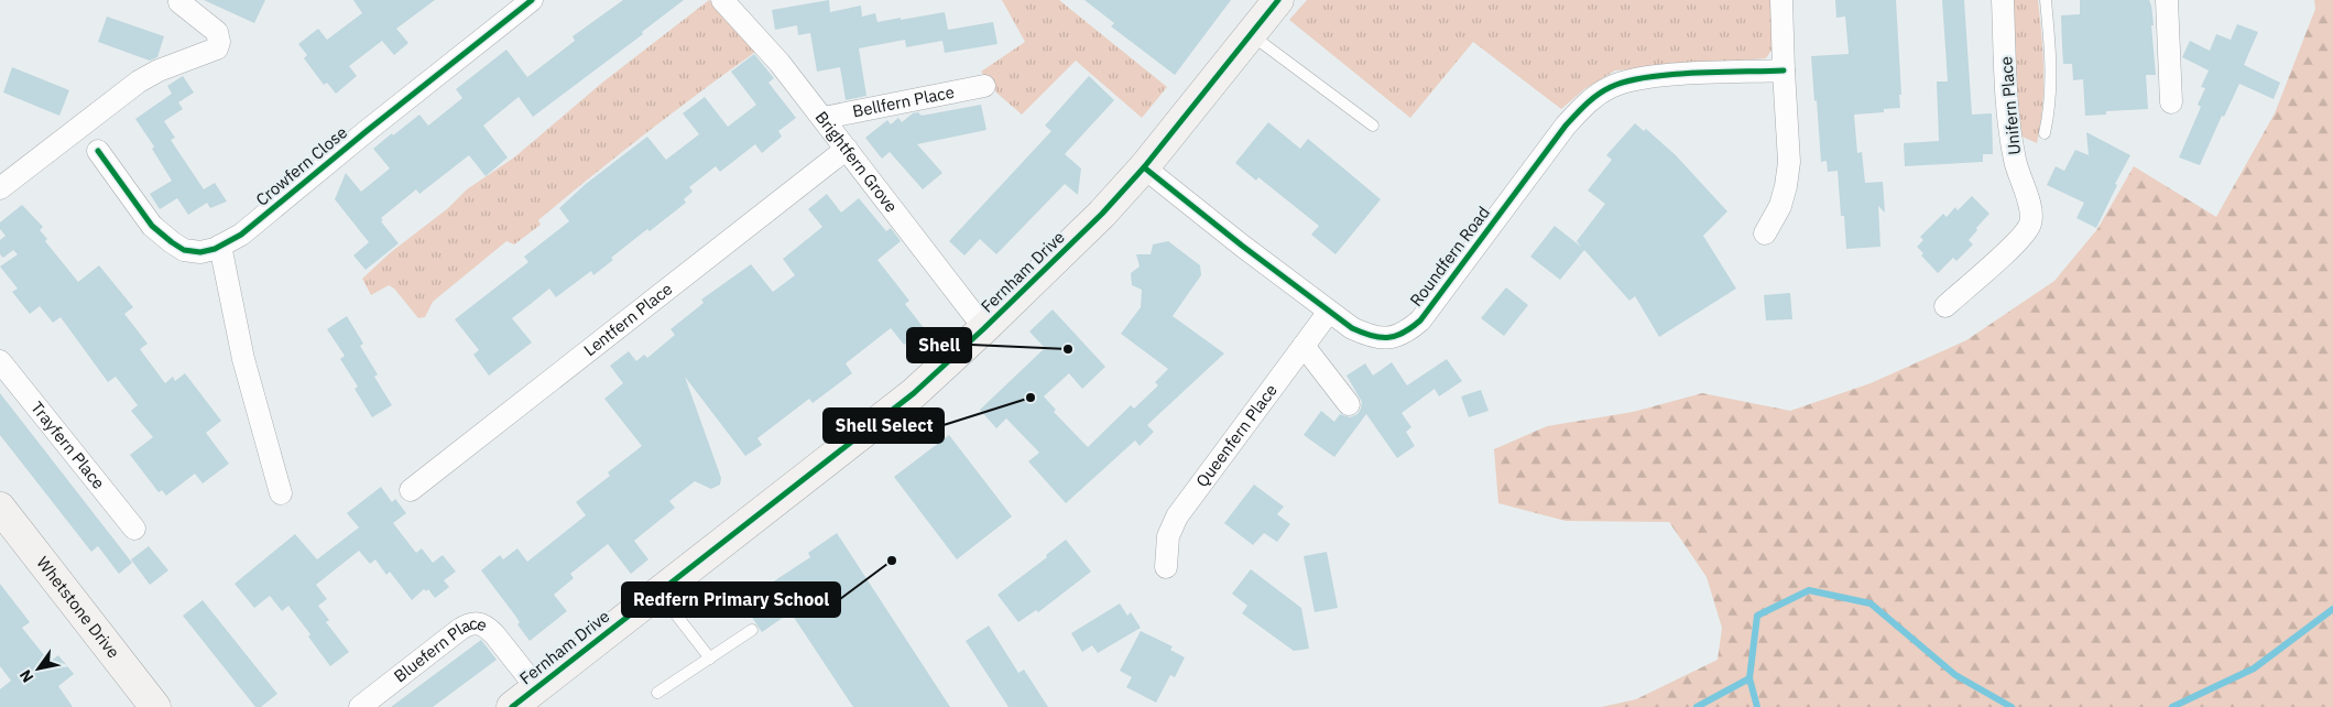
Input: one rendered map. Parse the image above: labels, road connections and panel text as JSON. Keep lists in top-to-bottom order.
{
  "streets": {
    "street": [
      "Bellfern Place",
      "Unifern Place",
      "Brightfern Grove",
      "Crowfern Close",
      "Roundfern Road",
      "Fernham Drive",
      "Lentfern Place",
      "Queenfern Place",
      "Trayfern Place",
      "Whetstone Drive",
      "Bluefern Place"
    ]
  },
  "crossings": [
    ["Bellfern Place", "Brightfern Grove"],
    ["Brightfern Grove", "Fernham Drive"],
    ["Brightfern Grove", "Lentfern Place"],
    ["Roundfern Road", "Fernham Drive"],
    ["Roundfern Road", "Queenfern Place"],
    ["Fernham Drive", "Bluefern Place"]
  ],
  "places": ["Shell", "Shell Select", "Redfern Primary School"],
  "north": "bottom left"
}
